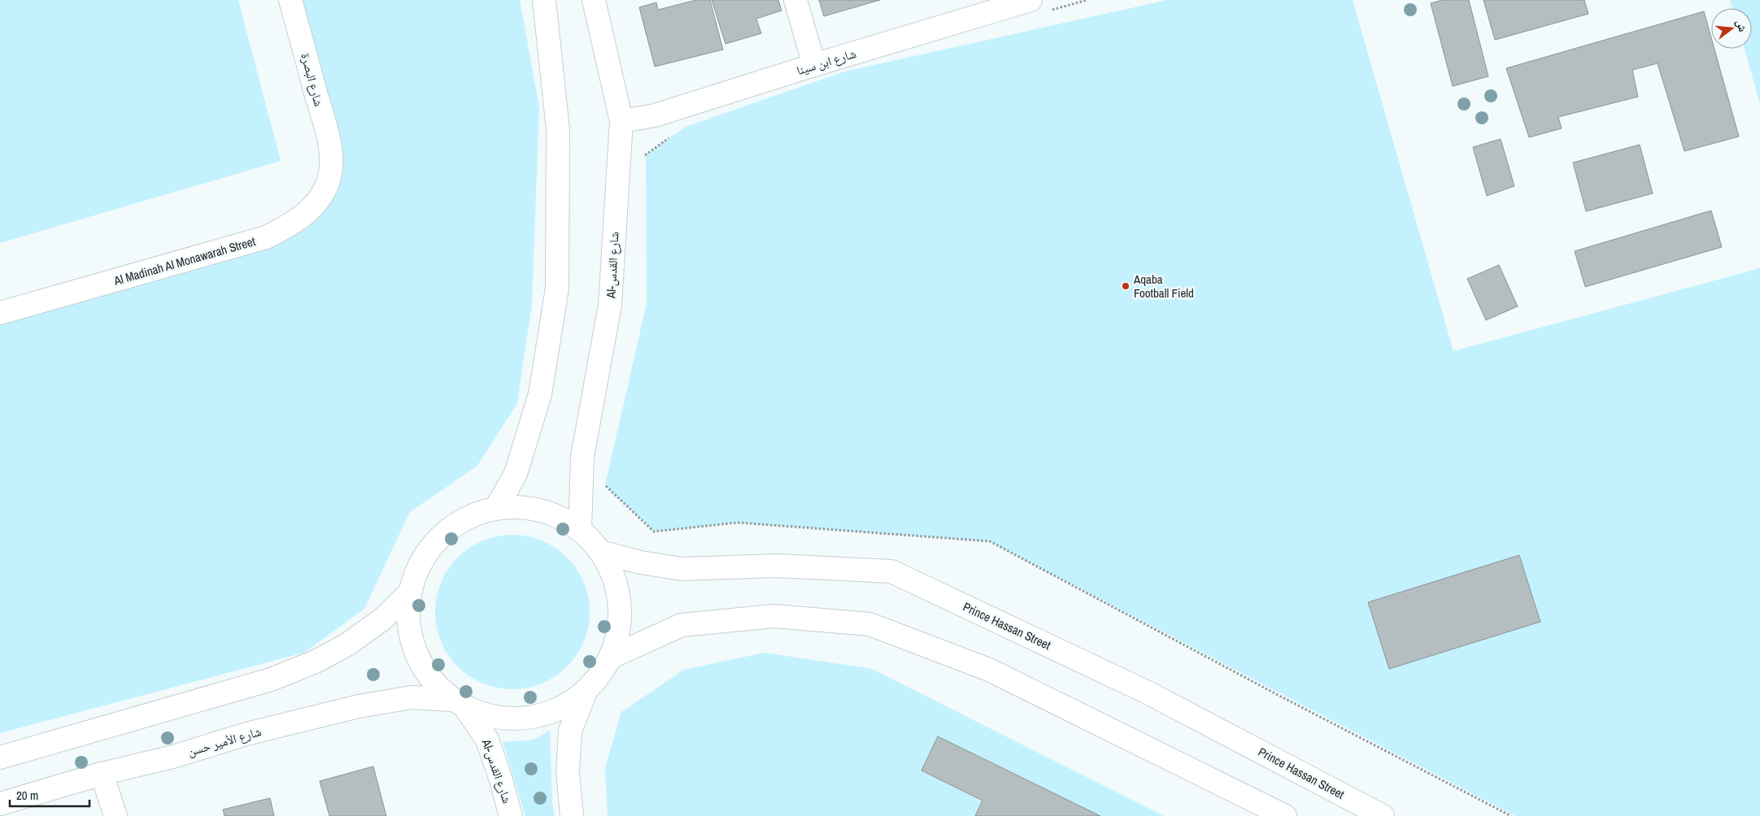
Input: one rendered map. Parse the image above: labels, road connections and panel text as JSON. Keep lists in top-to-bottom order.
{
  "streets": {
    "main road": [
      "شارع ابن سينا",
      "شارع البصرة",
      "Al Madinah Al Monawarah Street",
      "Al-شارع القدس",
      "Prince Hassan Street",
      "شارع الأمير حسن"
    ]
  },
  "crossings": [
    ["شارع ابن سينا", "Al-شارع القدس"],
    ["شارع البصرة", "Al Madinah Al Monawarah Street"],
    ["Al-شارع القدس", "شارع الأمير حسن"]
  ],
  "places": ["Aqaba Football Field"],
  "scale_bar": "20 m",
  "north": "right"
}
